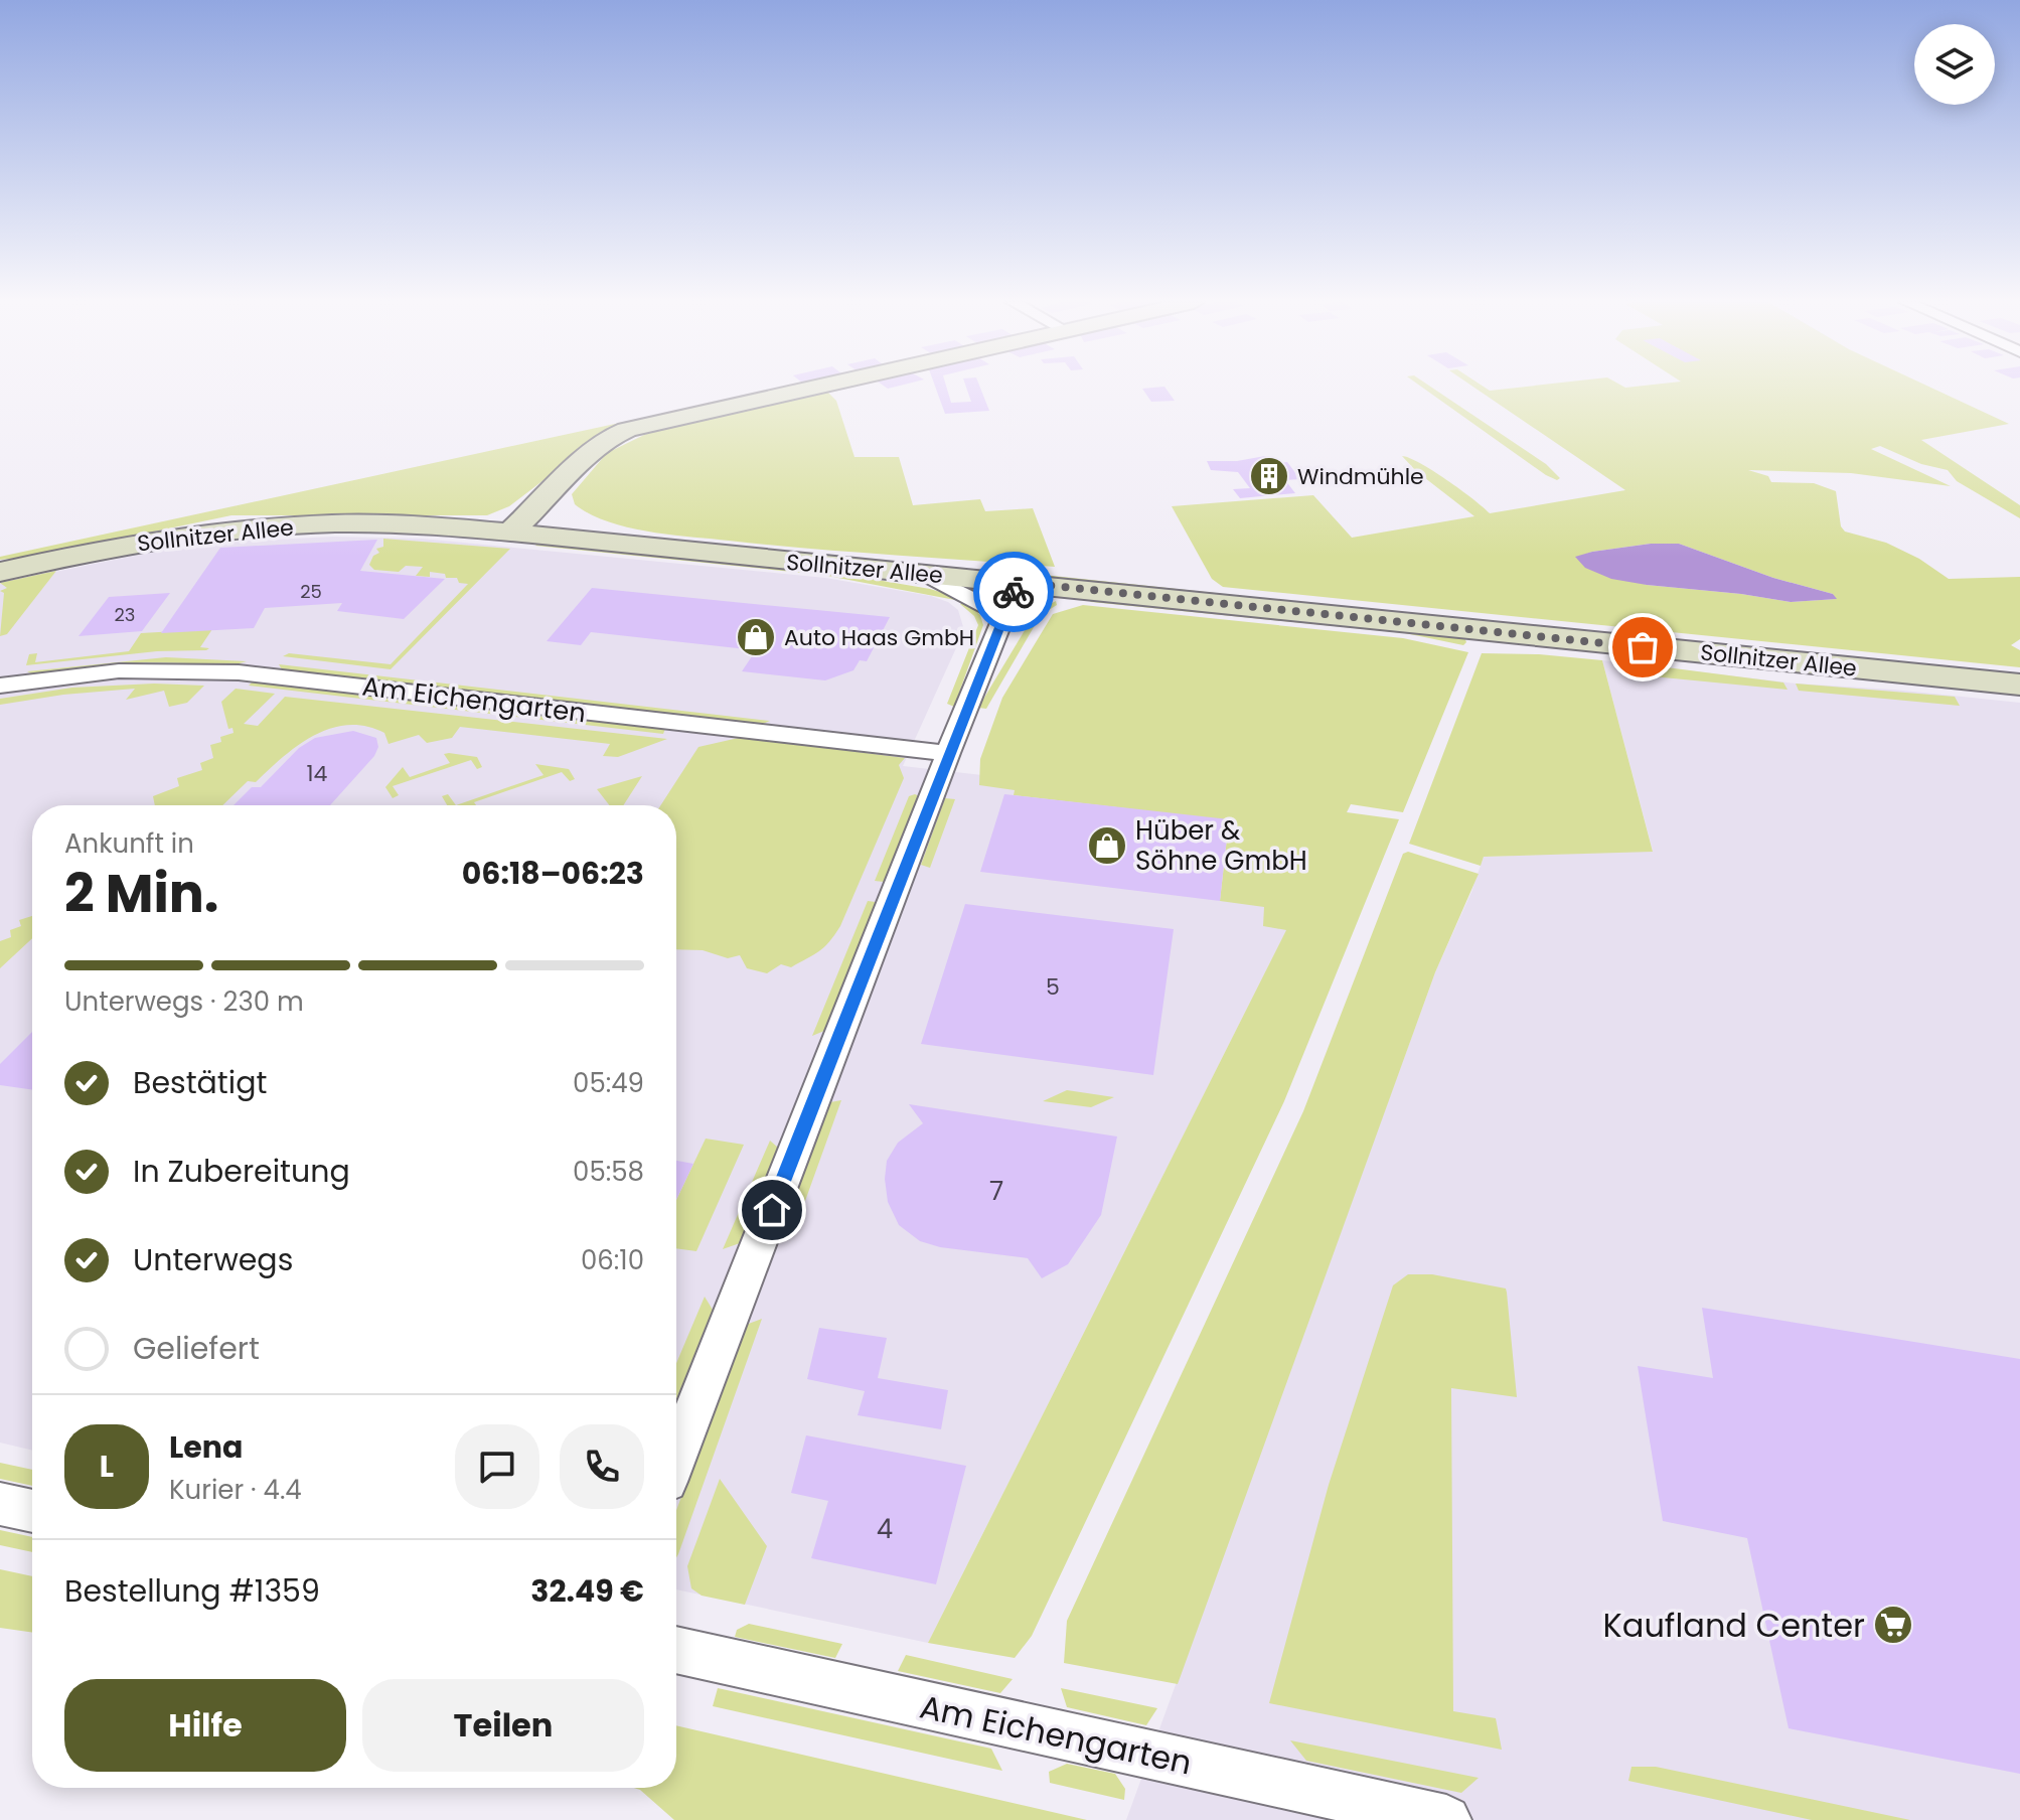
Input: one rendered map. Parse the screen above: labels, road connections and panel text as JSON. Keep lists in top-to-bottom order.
{
  "streets": {
    "main road": ["Sollnitzer Allee"],
    "street": ["Am Eichengarten"]
  },
  "places": {
    "building": ["Windmühle"],
    "shop": ["Auto Haas GmbH", "Hüber & Söhne GmbH"],
    "supermarket": ["Kaufland Center"]
  },
  "house_numbers": [
    "25",
    "23",
    "14",
    "5",
    "7",
    "4"
  ],
  "page": {
    "heading": ["2 Min.", "Ankunft in", "06:18–06:23"],
    "panel": [
      "Lena",
      "Kurier · 4.4",
      "Bestellung #1359",
      "32.49 €"
    ],
    "bar": "Unterwegs · 230 m",
    "list": [
      ["Bestätigt", "05:49"],
      ["In Zubereitung", "05:58"],
      ["Unterwegs", "06:10"],
      "Geliefert"
    ],
    "round": "L",
    "buttons": ["Hilfe", "Teilen"]
  }
}
